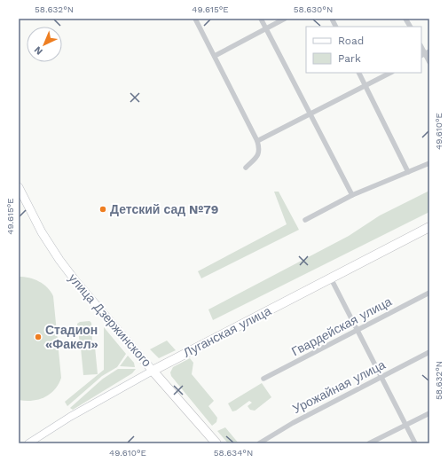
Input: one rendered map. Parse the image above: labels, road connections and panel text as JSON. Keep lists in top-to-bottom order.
{
  "streets": {
    "highway": ["улица Дзержинского", "Луганская улица"],
    "street": ["Гвардейская улица", "Урожайная улица"]
  },
  "crossings": [
    ["улица Дзержинского", "Луганская улица"]
  ],
  "places": ["Детский сад №79", "Стадион «Факел»"],
  "legend": ["Road", "Park"],
  "north": "bottom left",
  "coordinates": [
    "58.632°N",
    "49.615°E",
    "58.630°N",
    "49.610°E",
    "58.634°N"
  ]
}
